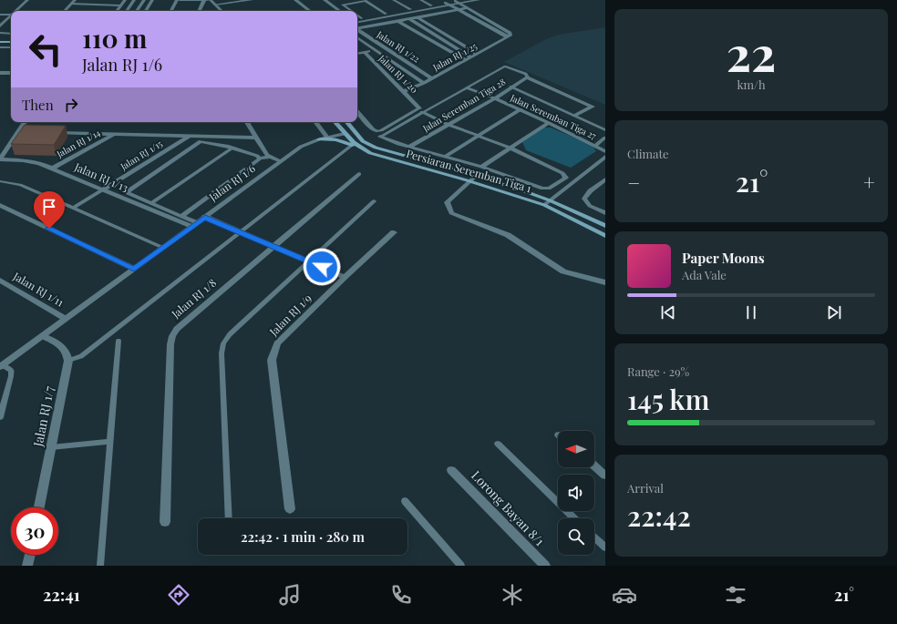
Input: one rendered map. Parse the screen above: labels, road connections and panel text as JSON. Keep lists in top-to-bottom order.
{
  "streets": {
    "main road": ["Persiaran Seremban Tiga 1"],
    "street": [
      "Jalan RJ 1/22",
      "Jalan RJ 1/25",
      "Jalan RJ 1/20",
      "Jalan Seremban Tiga 28",
      "Jalan Seremban Tiga 27",
      "Jalan RJ 1/14",
      "Jalan RJ 1/15",
      "Jalan RJ 1/13",
      "Jalan RJ 1/6",
      "Jalan RJ 1/11",
      "Jalan RJ 1/8",
      "Jalan RJ 1/9",
      "Jalan RJ 1/7",
      "Lorong Bayan 8/1"
    ]
  },
  "crossings": [
    ["Jalan RJ 1/22", "Jalan RJ 1/25"],
    ["Jalan RJ 1/25", "Jalan RJ 1/20"],
    ["Jalan Seremban Tiga 28", "Jalan Seremban Tiga 27"],
    ["Jalan RJ 1/14", "Jalan RJ 1/13"],
    ["Jalan RJ 1/15", "Jalan RJ 1/13"],
    ["Persiaran Seremban Tiga 1", "Jalan RJ 1/6"],
    ["Jalan RJ 1/13", "Jalan RJ 1/6"],
    ["Jalan RJ 1/6", "Jalan RJ 1/11"]
  ],
  "north": "left",
  "page": {
    "tile": [
      ["22", "km/h"],
      "Climate",
      ["Range · 29%", "145 km"],
      ["Arrival", "22:42"]
    ],
    "turn": ["110 m", "Jalan RJ 1/6"],
    "then": "Then",
    "heat": ["−", "21°", "+"],
    "song": ["Paper Moons", "Ada Vale"],
    "limit": "30",
    "trip": "22:42 · 1 min · 280 m",
    "tabs": ["22:41", "21°"]
  }
}
